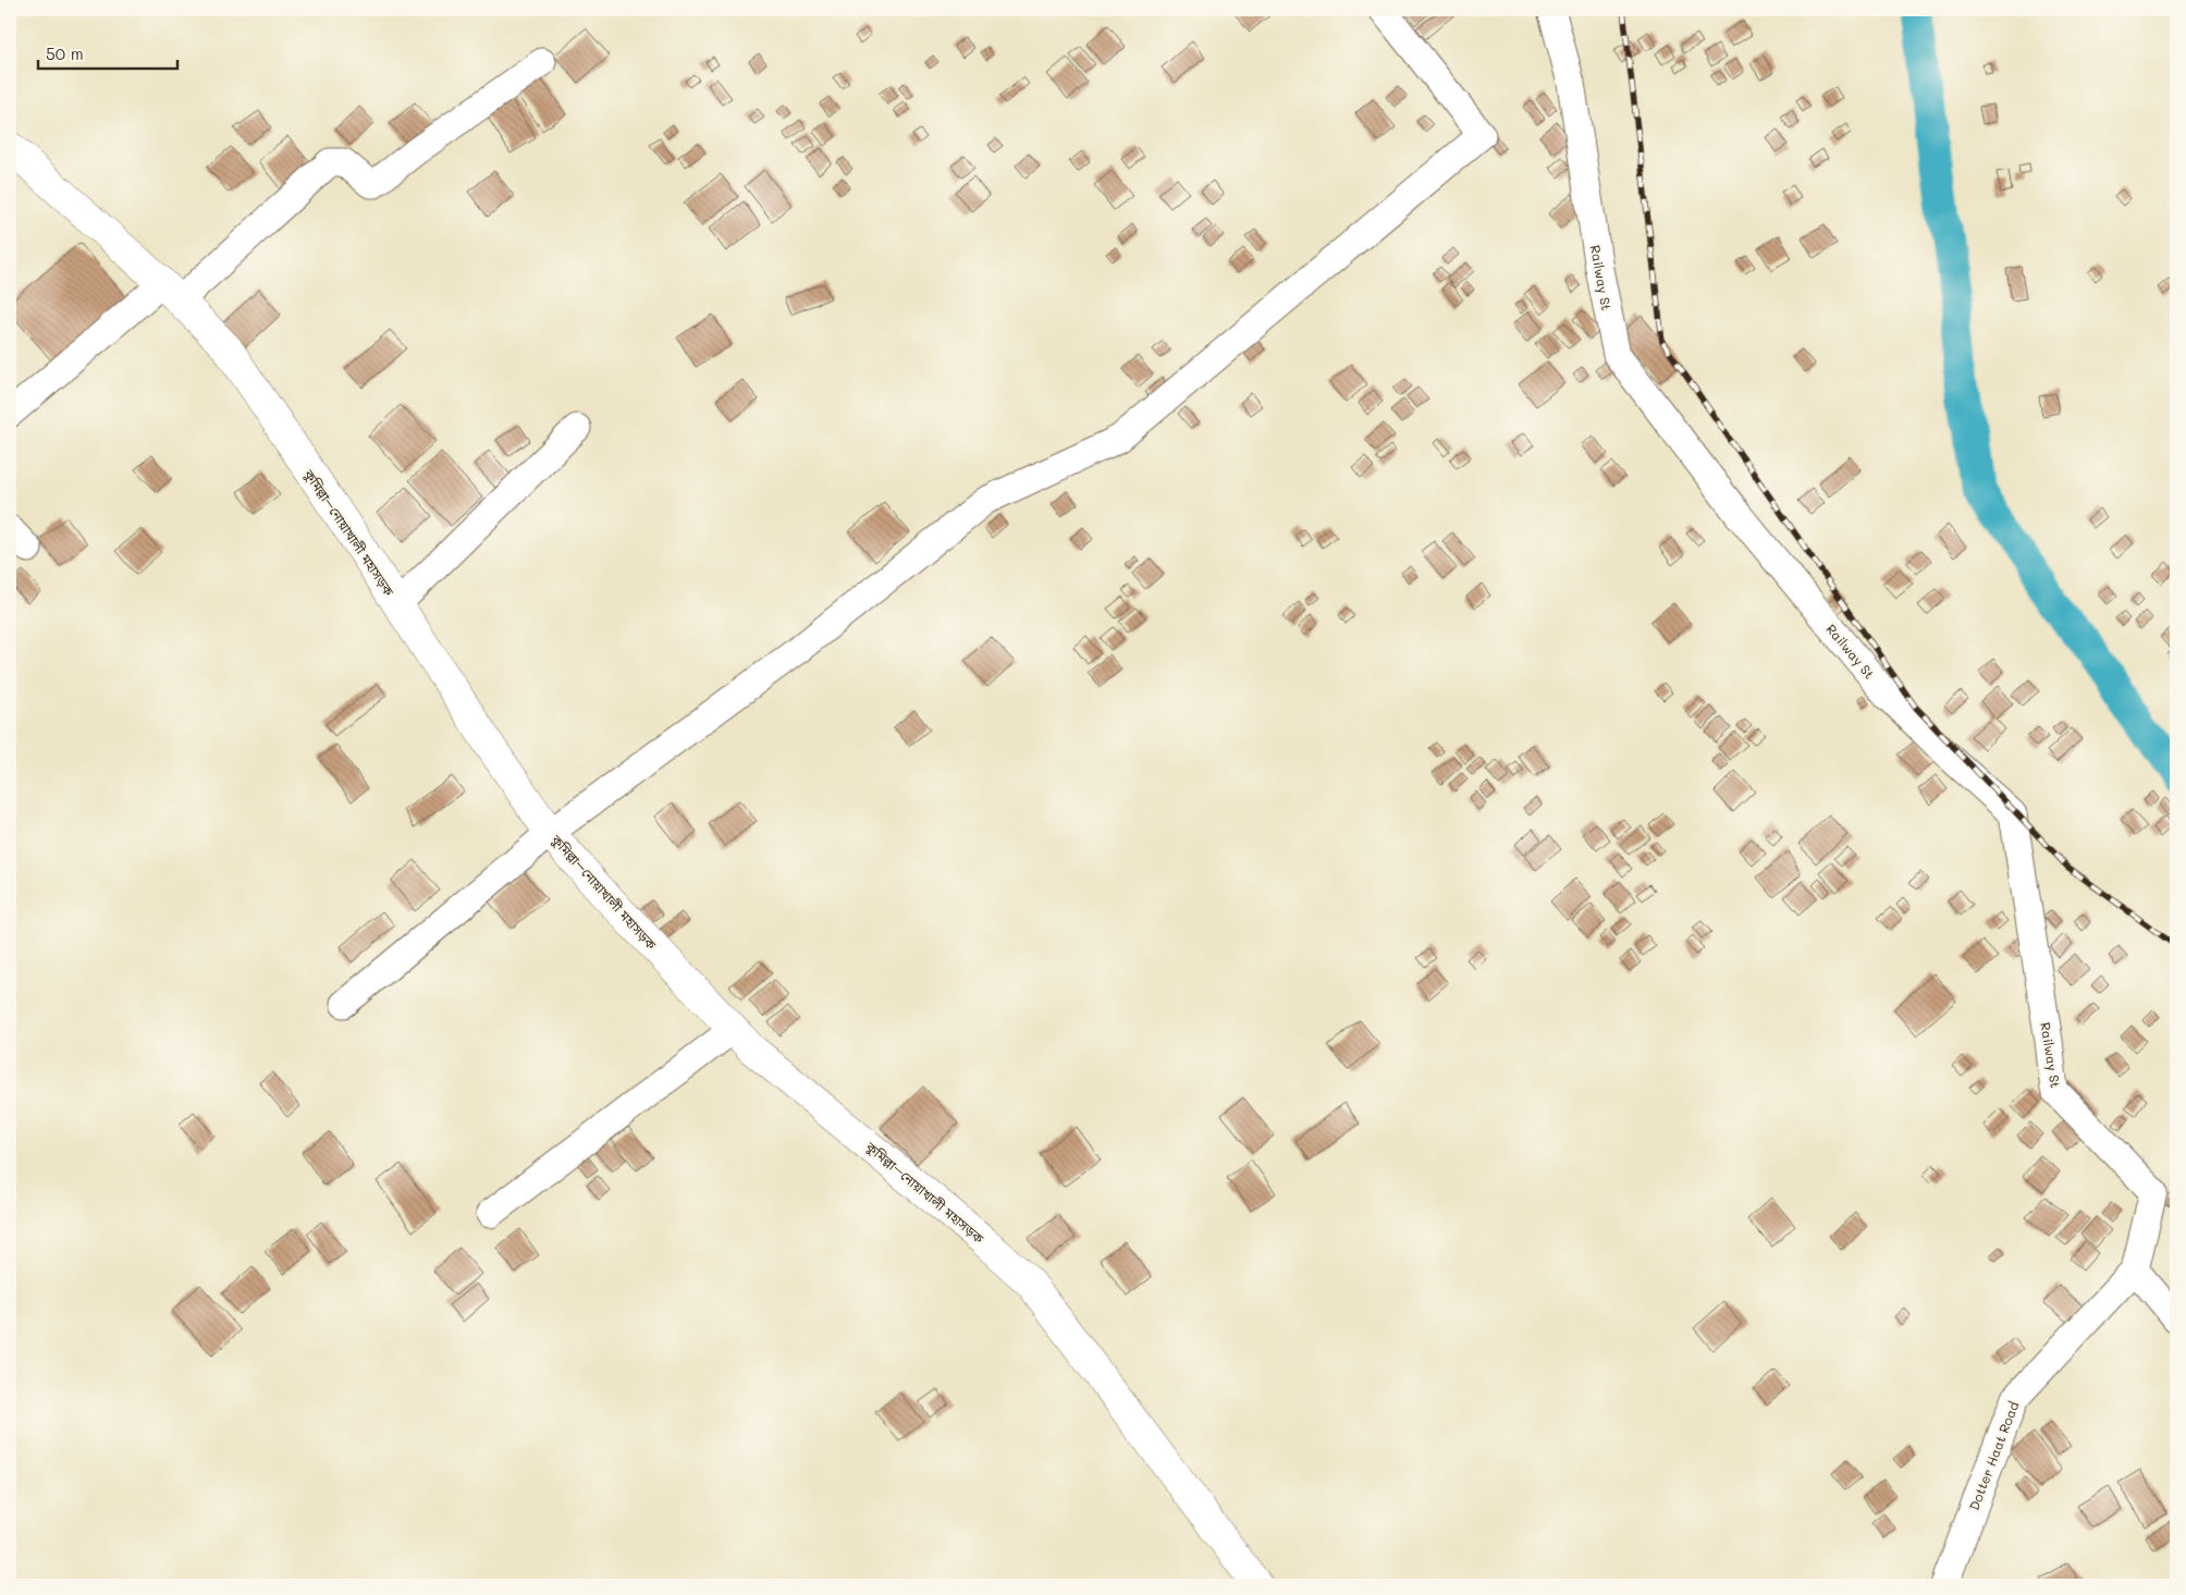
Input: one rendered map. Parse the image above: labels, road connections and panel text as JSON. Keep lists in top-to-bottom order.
{
  "streets": {
    "highway": ["কুমিল্লা–নোয়াখালী মহাসড়ক"],
    "street": ["Railway St", "Dotter Haat Road"]
  },
  "crossings": [
    ["Railway St", "Dotter Haat Road"]
  ],
  "scale_bar": "50 m"
}
